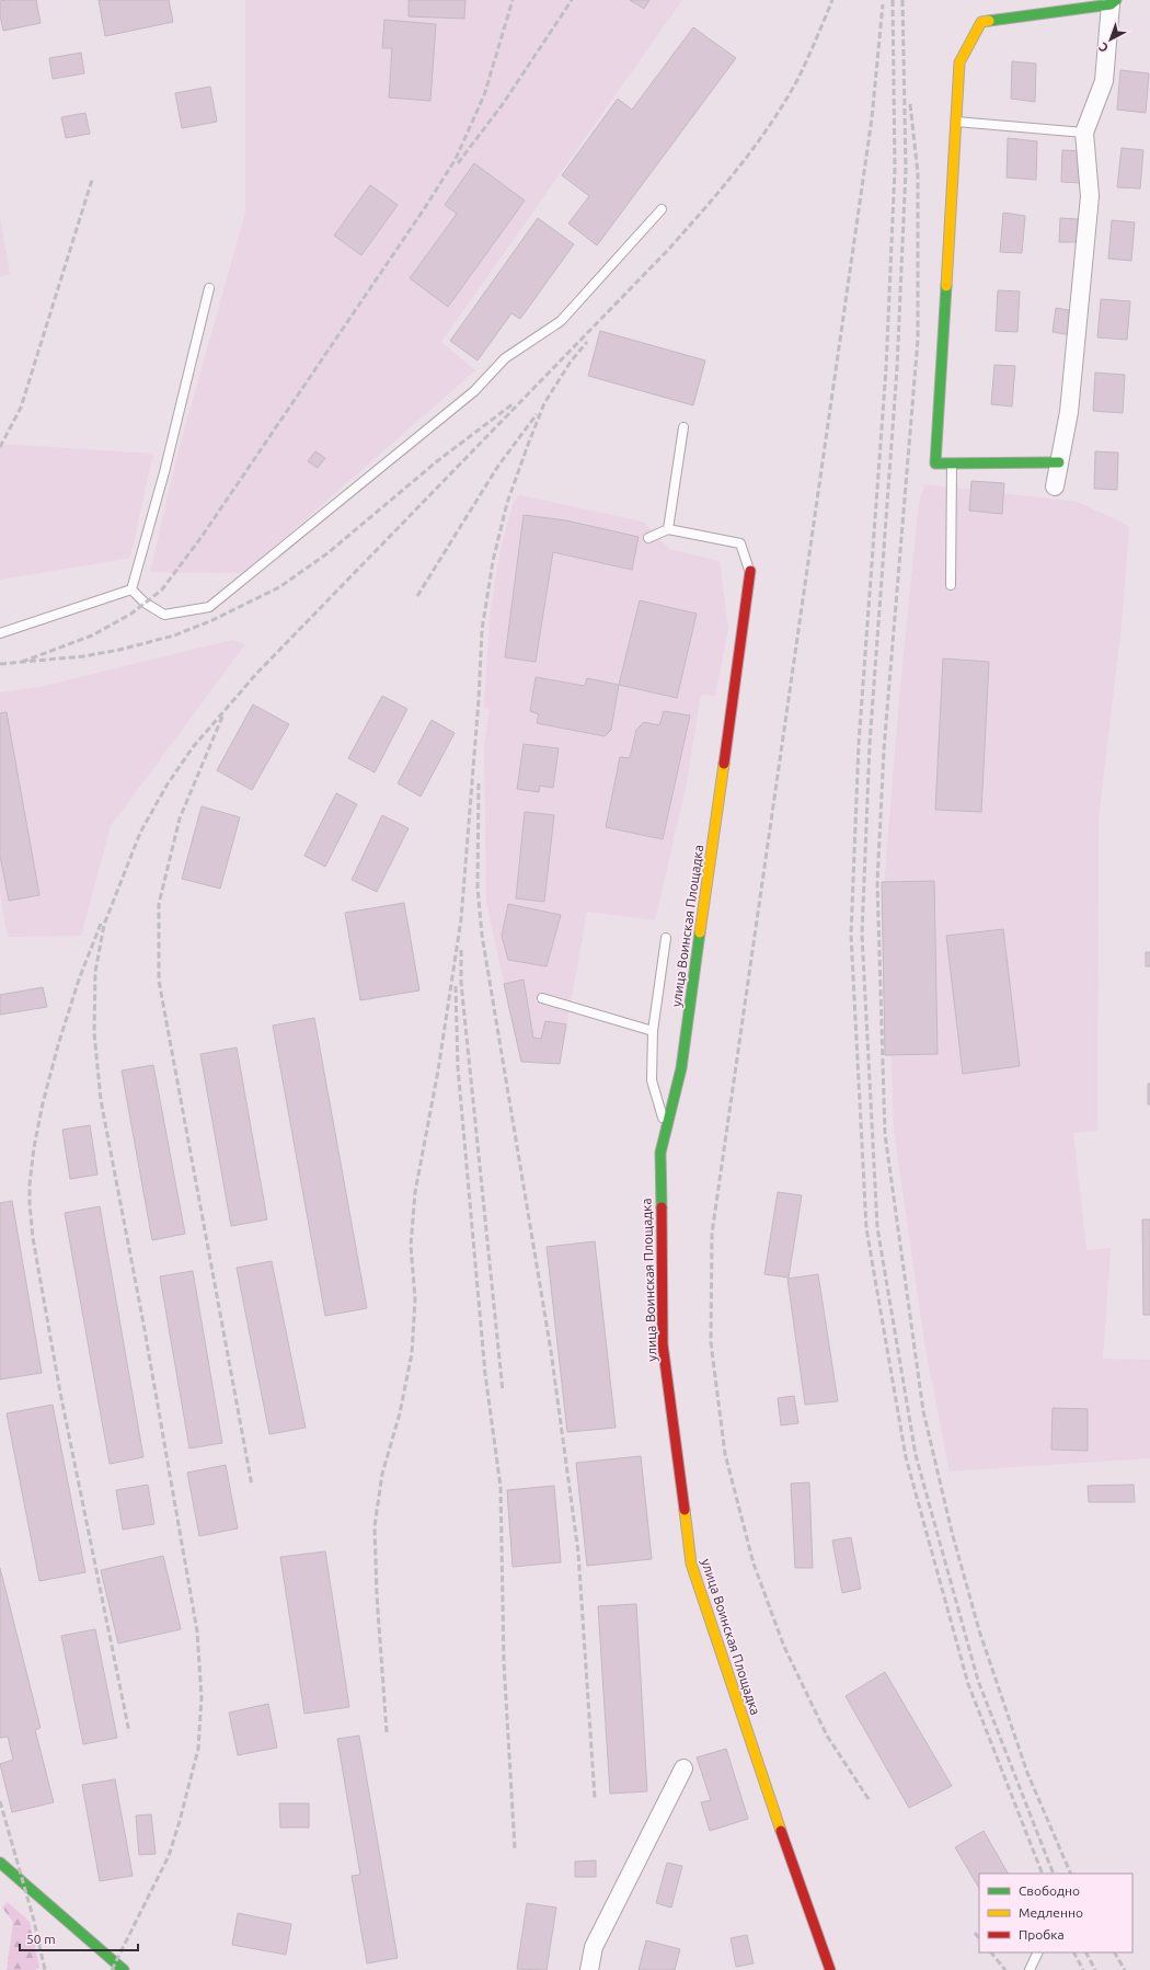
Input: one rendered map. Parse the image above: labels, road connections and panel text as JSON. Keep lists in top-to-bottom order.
{
  "streets": {
    "street": ["улица Воинская Площадка"]
  },
  "legend": ["Свободно", "Медленно", "Пробка"],
  "scale_bar": "50 m",
  "north": "bottom left"
}
